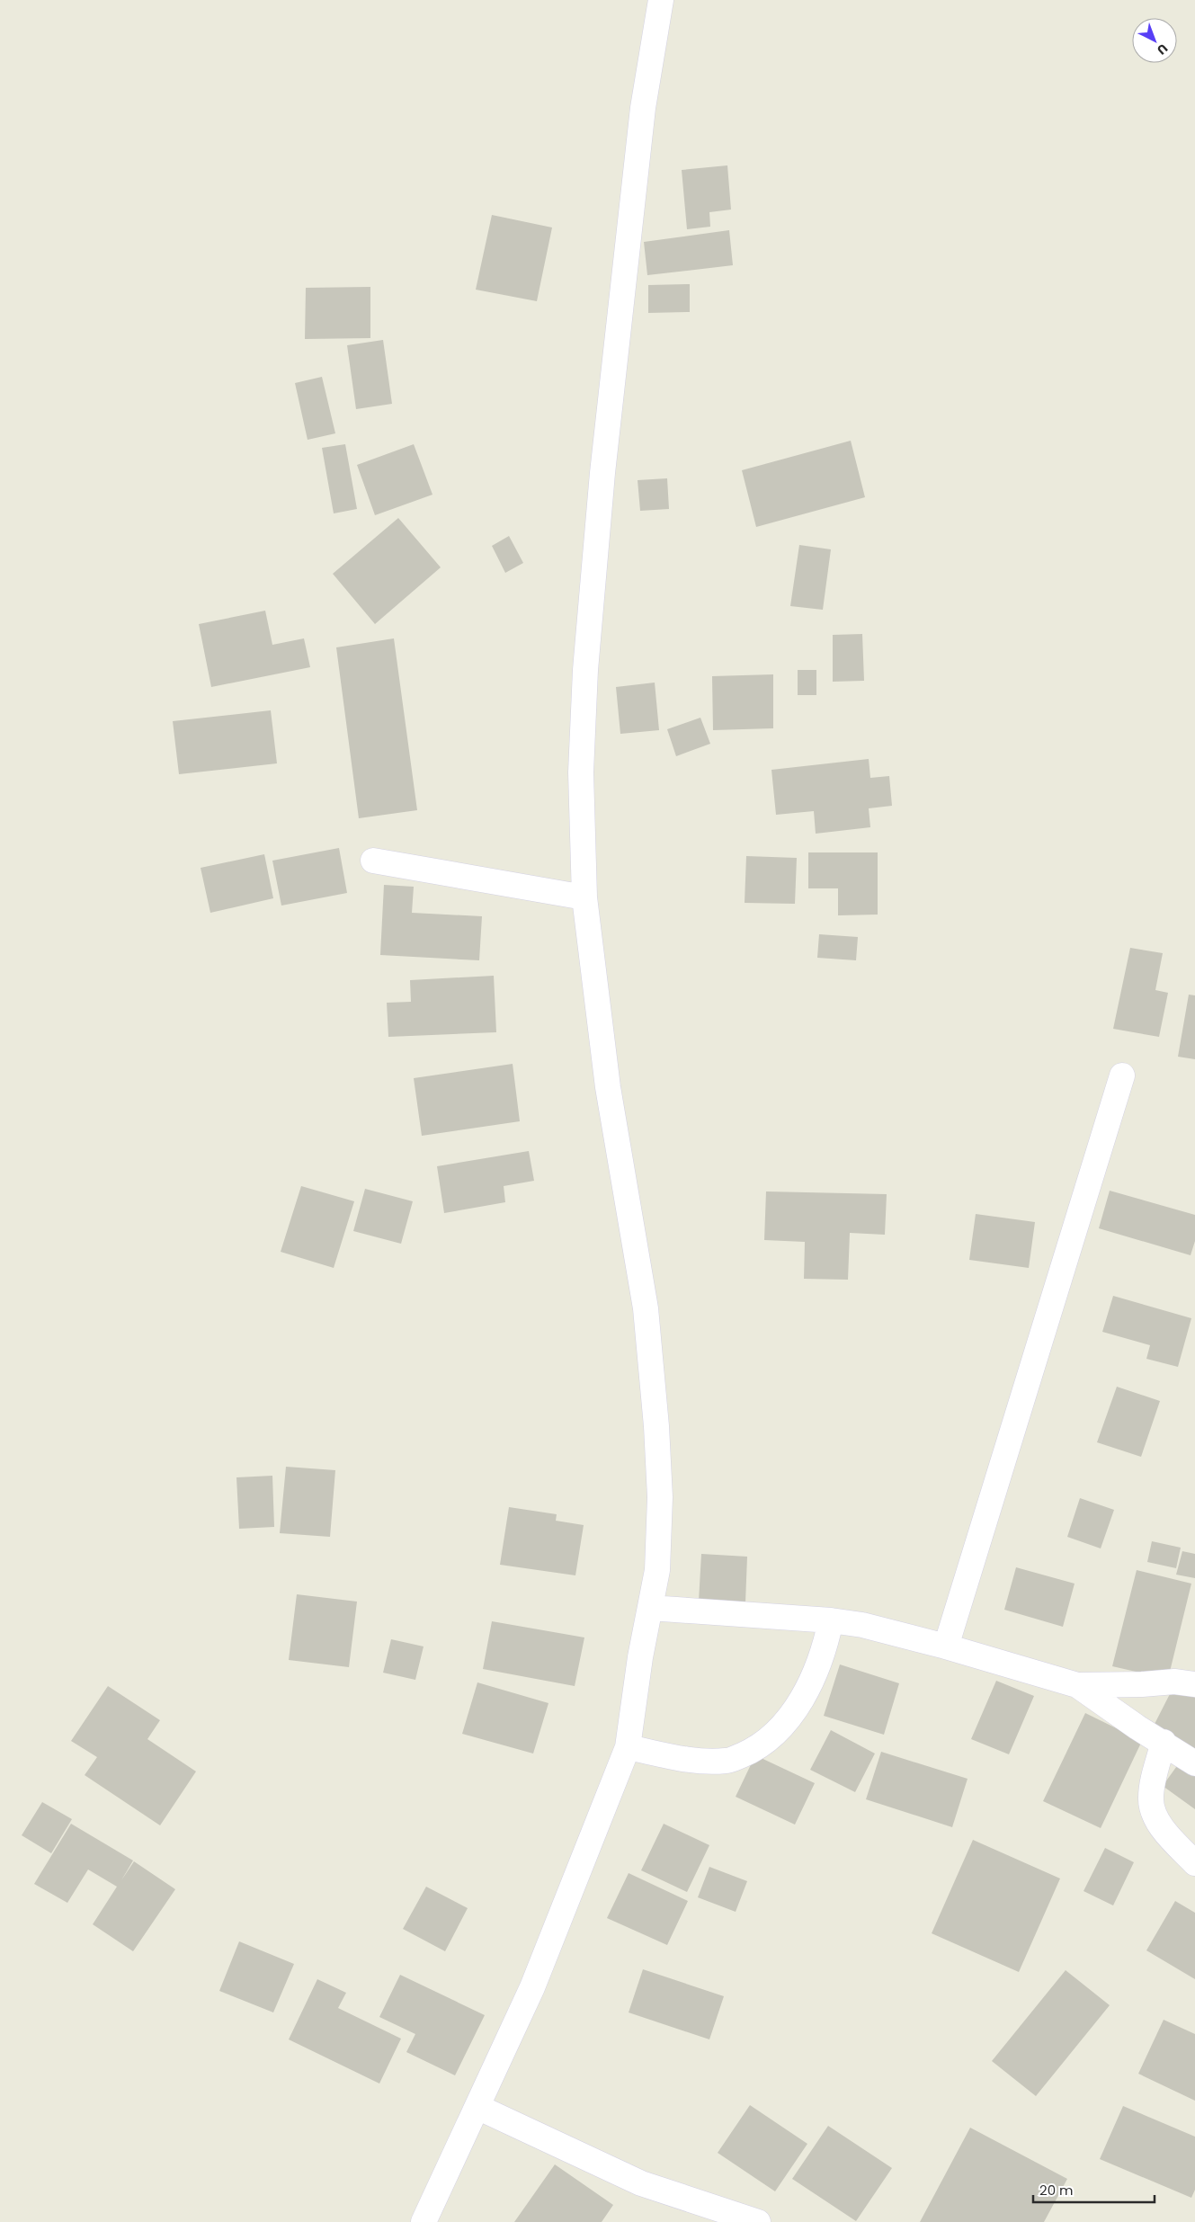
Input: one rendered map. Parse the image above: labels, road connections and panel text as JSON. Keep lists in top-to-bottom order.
{
  "scale_bar": "20 m",
  "north": "bottom right"
}
